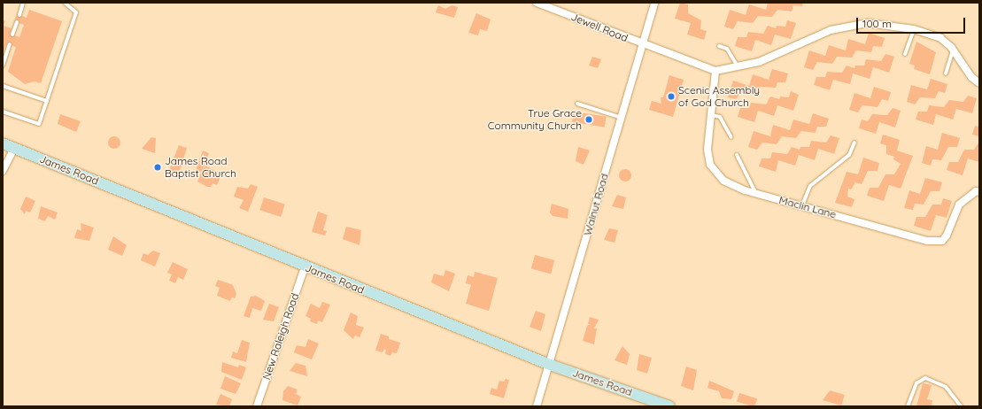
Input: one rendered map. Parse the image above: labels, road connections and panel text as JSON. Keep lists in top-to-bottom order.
{
  "streets": {
    "main road": ["James Road"],
    "street": [
      "Jewell Road",
      "Walnut Road",
      "Maclin Lane",
      "New Raleigh Road"
    ]
  },
  "crossings": [
    ["Jewell Road", "Walnut Road"],
    ["Jewell Road", "Maclin Lane"],
    ["James Road", "Walnut Road"],
    ["James Road", "New Raleigh Road"]
  ],
  "places": ["Scenic Assembly of God Church", "True Grace Community Church", "James Road Baptist Church"],
  "scale_bar": "100 m"
}
